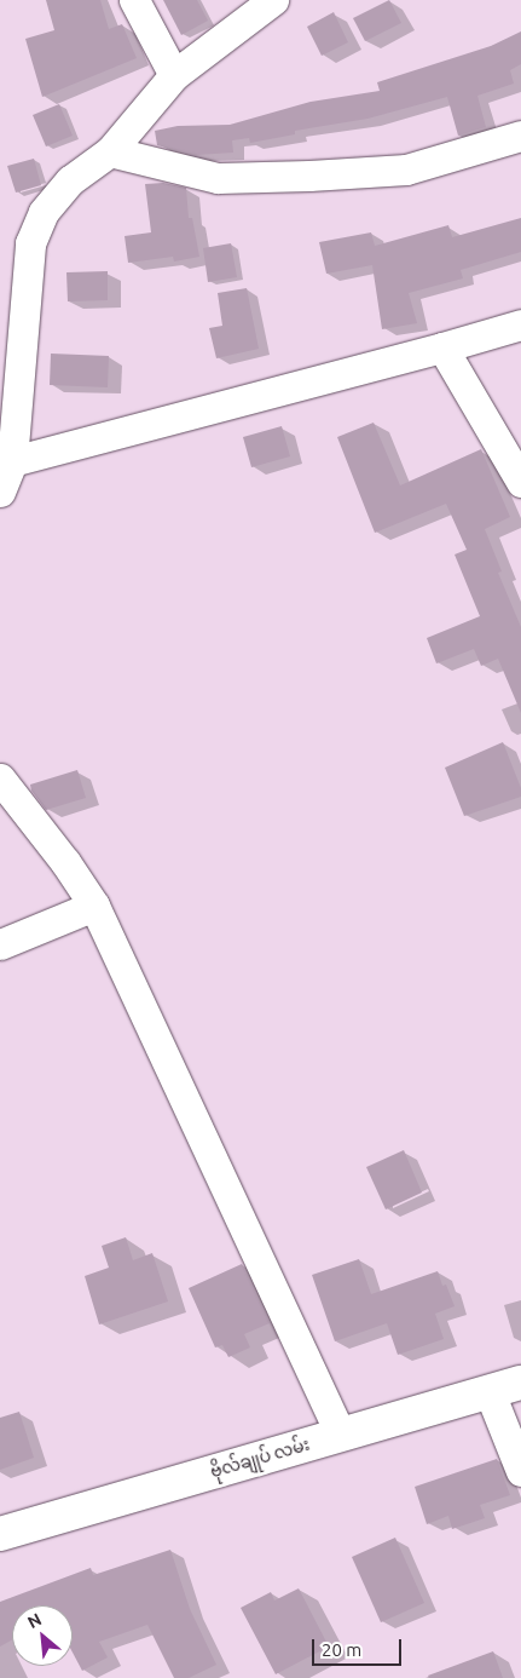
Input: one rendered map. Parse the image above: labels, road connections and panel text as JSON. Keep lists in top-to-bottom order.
{
  "streets": {
    "street": ["ဗိုလ်ချုပ် လမ်း"]
  },
  "scale_bar": "20 m",
  "north": "top left"
}
